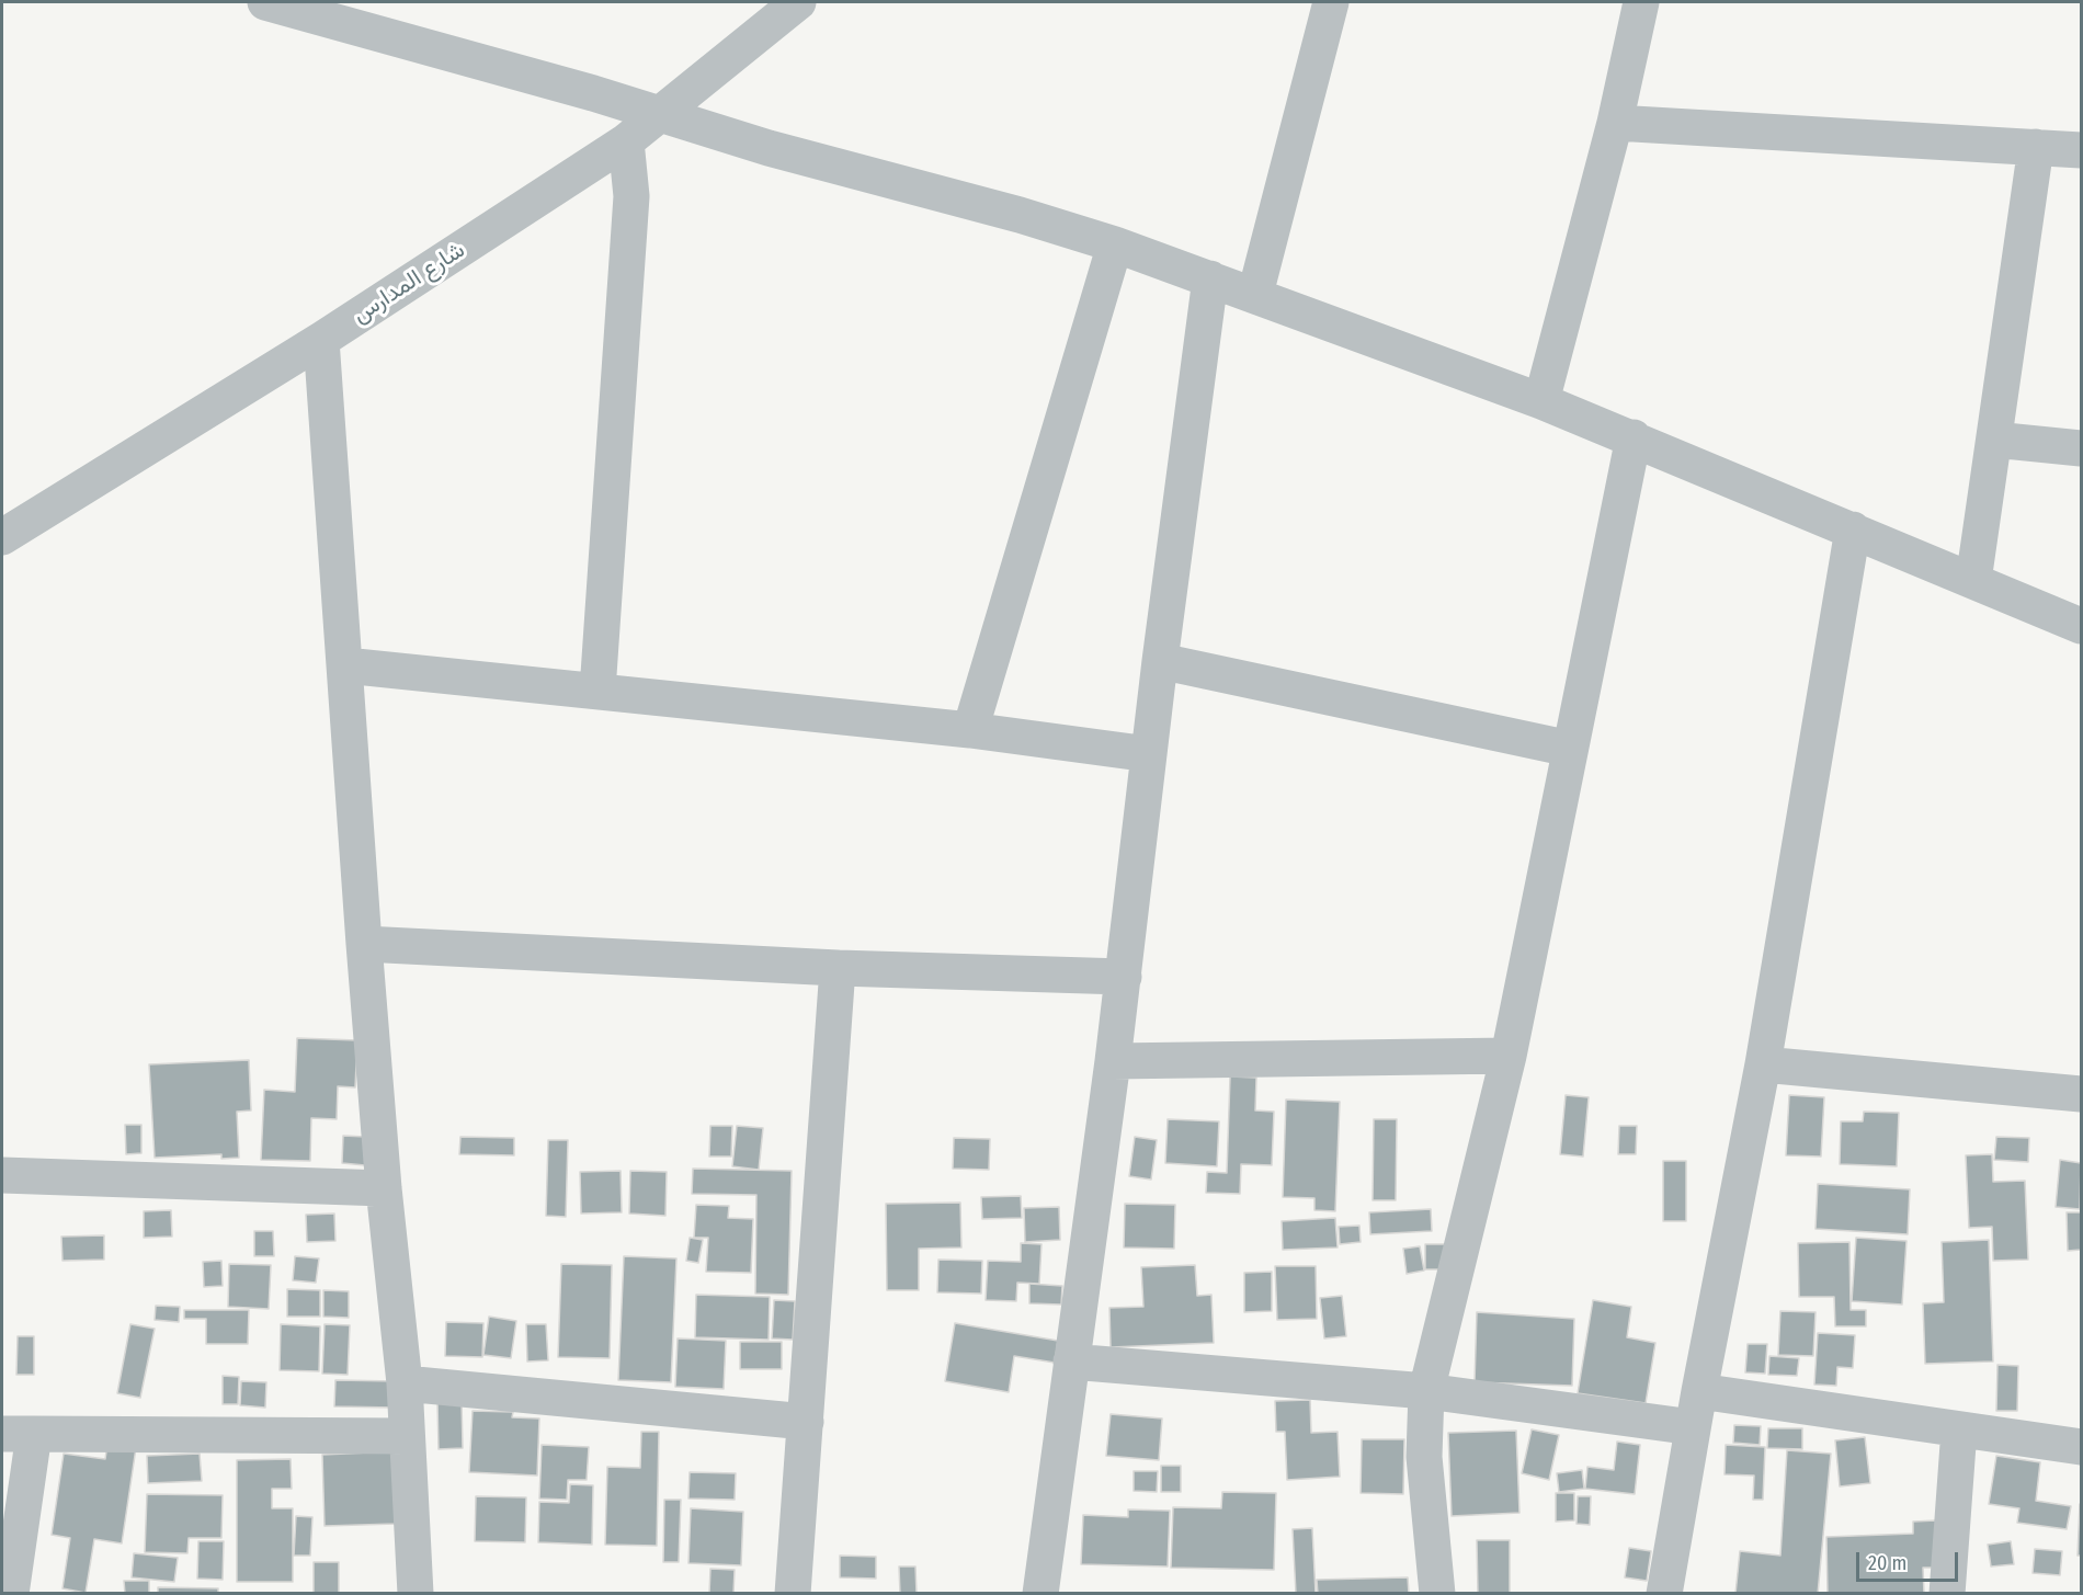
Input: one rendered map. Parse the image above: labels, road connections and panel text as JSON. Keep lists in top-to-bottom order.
{
  "streets": {
    "street": ["شارع المدارس"]
  },
  "scale_bar": "20 m"
}
